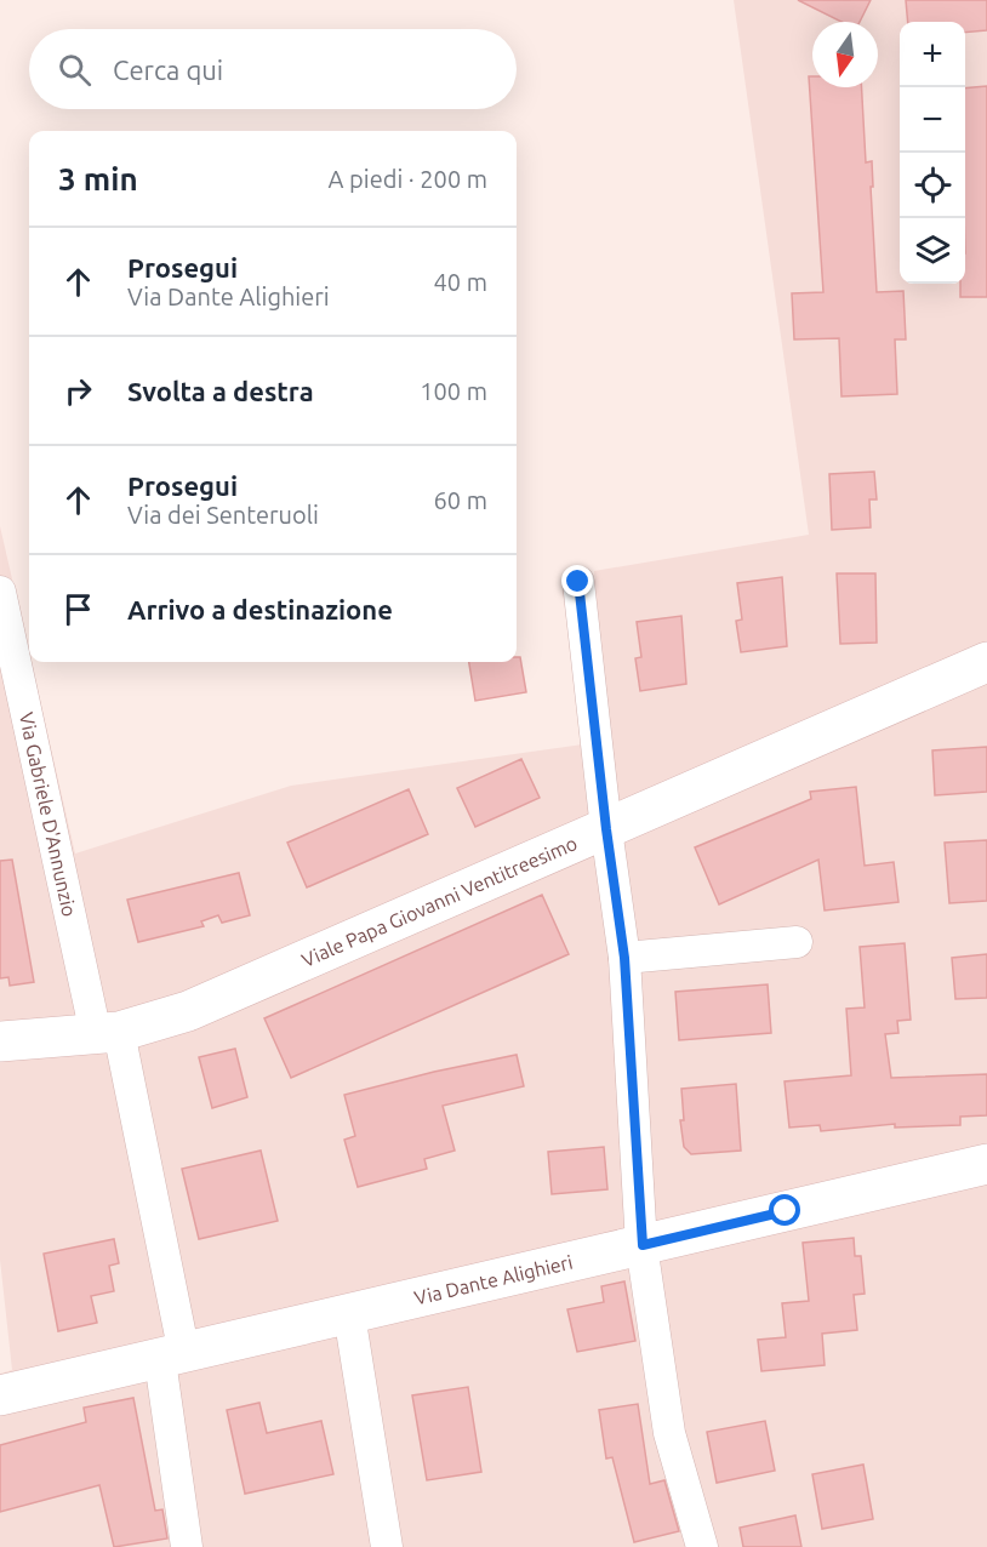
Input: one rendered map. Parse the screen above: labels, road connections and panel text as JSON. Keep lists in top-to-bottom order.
{
  "streets": {
    "street": ["Via Gabriele D'Annunzio", "Viale Papa Giovanni Ventitreesimo", "Via Dante Alighieri"]
  },
  "crossings": [
    ["Via Gabriele D'Annunzio", "Viale Papa Giovanni Ventitreesimo"],
    ["Via Gabriele D'Annunzio", "Via Dante Alighieri"]
  ],
  "north": "bottom",
  "page": {
    "map_buttons": ["+", "−"],
    "search": "Cerca qui",
    "heading": ["3 min", "A piedi · 200 m"],
    "list": [
      ["Prosegui", "Via Dante Alighieri", "40 m"],
      ["Svolta a destra", "100 m"],
      ["Prosegui", "Via dei Senteruoli", "60 m"],
      "Arrivo a destinazione"
    ]
  }
}
